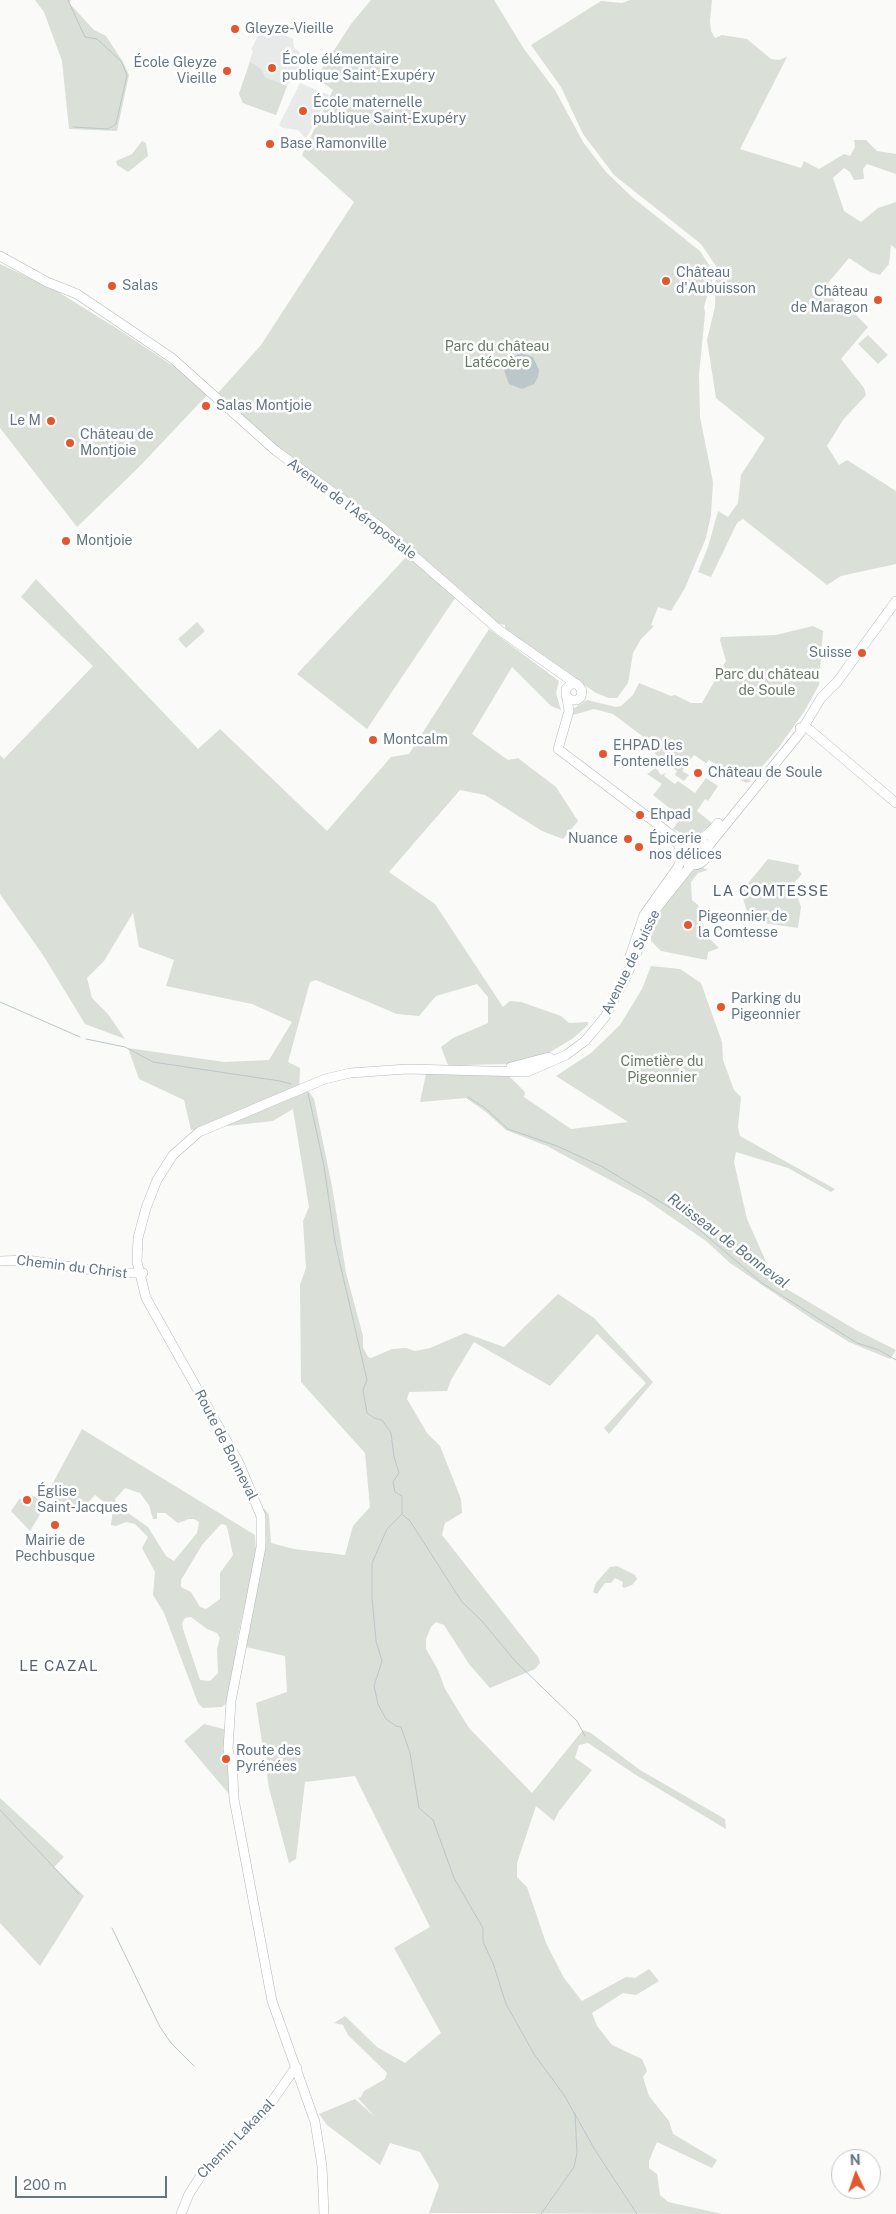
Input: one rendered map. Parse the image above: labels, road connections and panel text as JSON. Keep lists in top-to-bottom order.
{
  "streets": {
    "street": [
      "Avenue de l'Aéropostale",
      "Avenue de Suisse",
      "Chemin du Christ",
      "Route de Bonneval",
      "Chemin Lakanal"
    ]
  },
  "crossings": [
    ["Avenue de Suisse", "Route de Bonneval"],
    ["Chemin du Christ", "Route de Bonneval"],
    ["Route de Bonneval", "Chemin Lakanal"]
  ],
  "districts": ["LA COMTESSE", "LE CAZAL"],
  "water": ["Ruisseau de Bonneval"],
  "parks": ["Parc du château Latécoère", "Parc du château de Soule", "Cimetière du Pigeonnier"],
  "places": [
    "Gleyze-Vieille",
    "École élémentaire publique Saint-Exupéry",
    "École Gleyze Vieille",
    "École maternelle publique Saint-Exupéry",
    "Base Ramonville",
    "Château d'Aubuisson",
    "Salas",
    "Château de Maragon",
    "Salas Montjoie",
    "Le M",
    "Château de Montjoie",
    "Montjoie",
    "Suisse",
    "Montcalm",
    "EHPAD les Fontenelles",
    "Château de Soule",
    "Ehpad",
    "Nuance",
    "Épicerie nos délices",
    "Pigeonnier de la Comtesse",
    "Parking du Pigeonnier",
    "Église Saint-Jacques",
    "Mairie de Pechbusque",
    "Route des Pyrénées"
  ],
  "scale_bar": "200 m",
  "north": "top"
}
